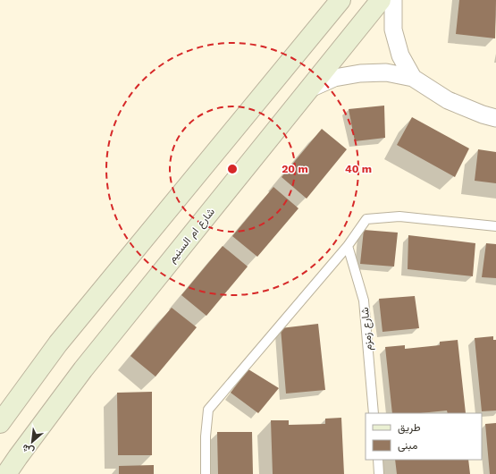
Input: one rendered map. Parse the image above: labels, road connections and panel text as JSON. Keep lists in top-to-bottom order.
{
  "streets": {
    "main road": ["شارع ام السنيم"],
    "lane": ["شارع زمزم"]
  },
  "legend": ["طريق", "مبنى"],
  "north": "bottom left",
  "rings": ["20 m", "40 m"]
}
